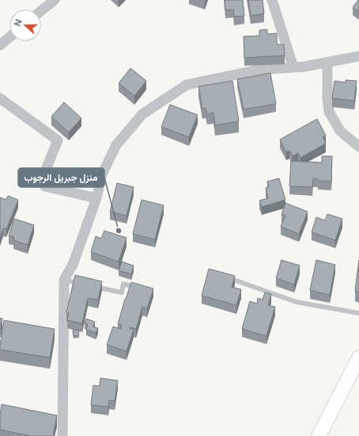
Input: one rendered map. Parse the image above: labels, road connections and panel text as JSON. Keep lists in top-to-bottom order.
{
  "places": ["منزل جبريل الرجوب"],
  "north": "left"
}
